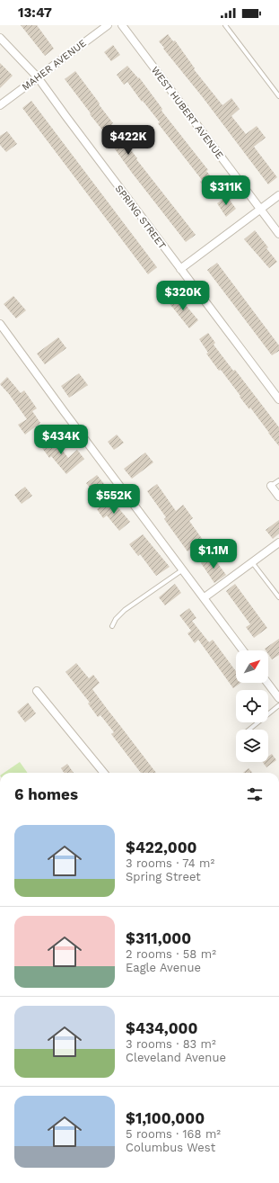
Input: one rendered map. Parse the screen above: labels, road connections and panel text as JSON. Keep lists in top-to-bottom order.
{
  "streets": {
    "street": ["MAHER AVENUE", "WEST HUBERT AVENUE", "SPRING STREET"]
  },
  "crossings": [
    ["MAHER AVENUE", "SPRING STREET"]
  ],
  "north": "top right",
  "page": {
    "status": "13:47",
    "price": [
      "$422K",
      "$311K",
      "$320K",
      "$434K",
      "$552K",
      "$1.1M"
    ],
    "heading": "6 homes",
    "list": [
      {
        "name": "$422,000",
        "note": "3 rooms · 74 m² · Spring Street"
      },
      {
        "name": "$311,000",
        "note": "2 rooms · 58 m² · Eagle Avenue"
      },
      {
        "name": "$434,000",
        "note": "3 rooms · 83 m² · Cleveland Avenue"
      },
      {
        "name": "$1,100,000",
        "note": "5 rooms · 168 m² · Columbus West"
      }
    ]
  }
}
